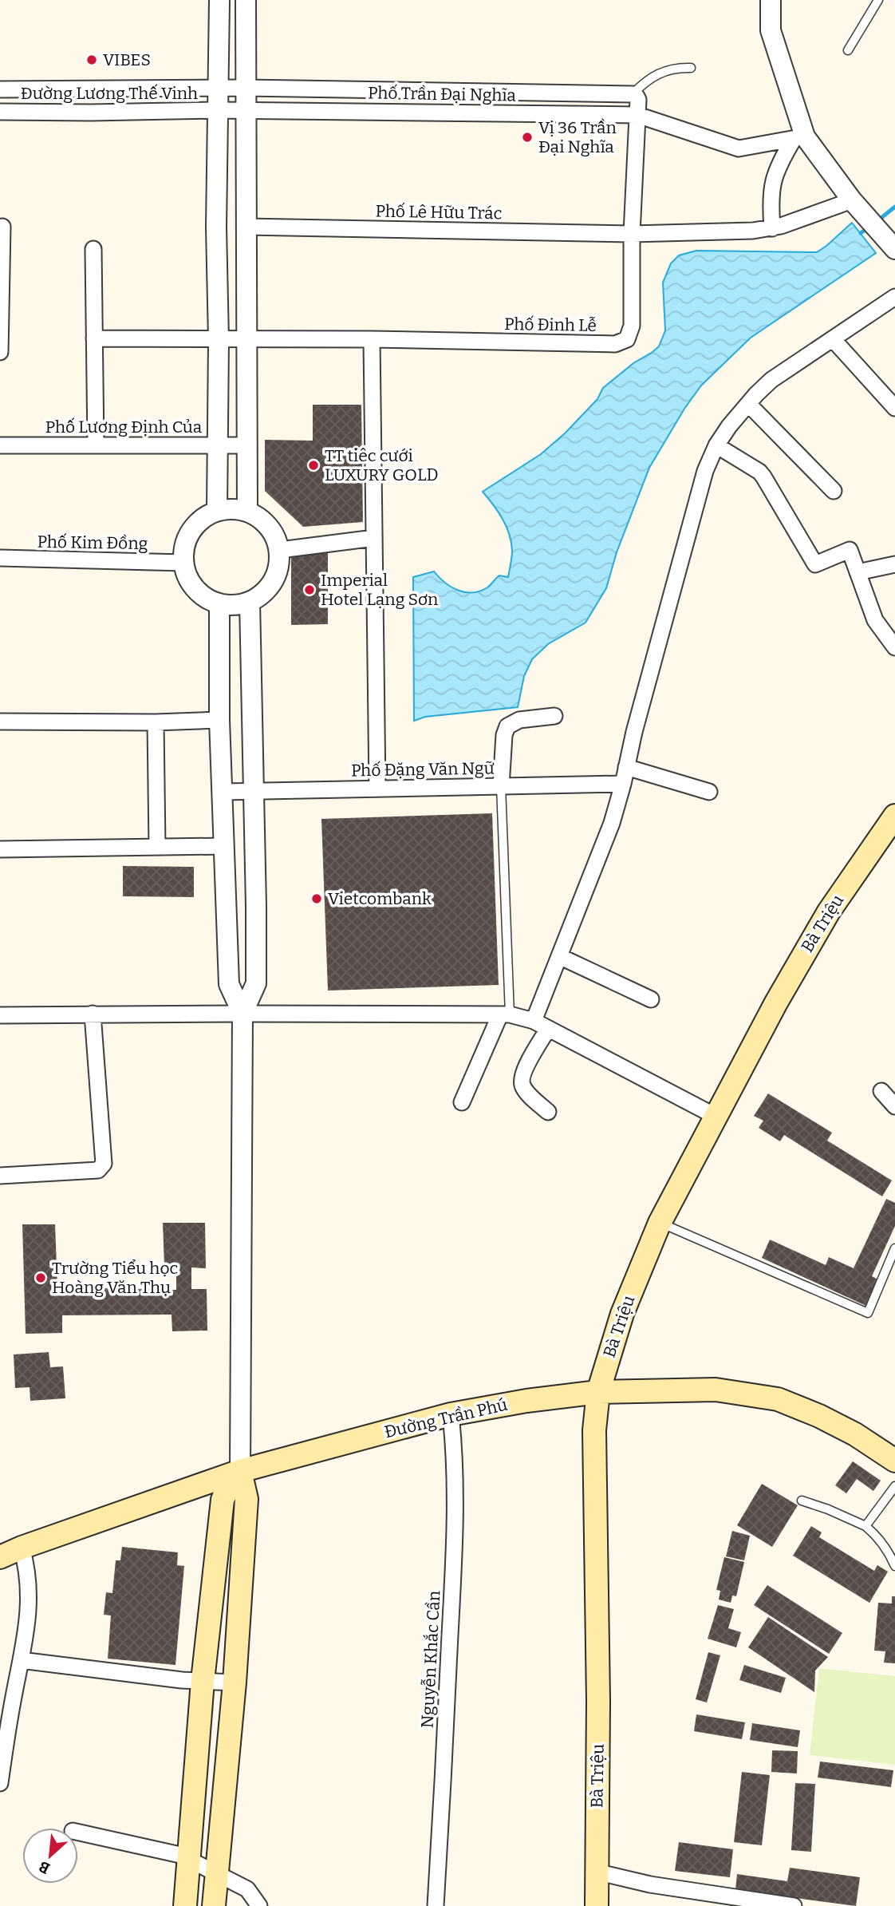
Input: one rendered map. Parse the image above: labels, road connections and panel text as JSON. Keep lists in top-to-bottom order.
{
  "streets": {
    "main road": ["Bà Triệu", "Đường Trần Phú"],
    "street": [
      "Đường Lương Thế Vinh",
      "Phố Trần Đại Nghĩa",
      "Phố Lê Hữu Trác",
      "Phố Đinh Lễ",
      "Phố Lương Định Của",
      "Phố Kim Đồng",
      "Phố Đặng Văn Ngữ",
      "Nguyễn Khắc Cần"
    ]
  },
  "crossings": [
    ["Đường Lương Thế Vinh", "Phố Trần Đại Nghĩa"],
    ["Phố Trần Đại Nghĩa", "Phố Đinh Lễ"],
    ["Phố Lê Hữu Trác", "Phố Đinh Lễ"],
    ["Bà Triệu", "Đường Trần Phú"],
    ["Đường Trần Phú", "Nguyễn Khắc Cần"]
  ],
  "places": [
    "VIBES",
    "Vị 36 Trần Đại Nghĩa",
    "TT tiêc cưới LUXURY GOLD",
    "Imperial Hotel Lạng Sơn",
    "Vietcombank",
    "Trường Tiểu học Hoàng Văn Thụ"
  ],
  "north": "bottom left"
}
